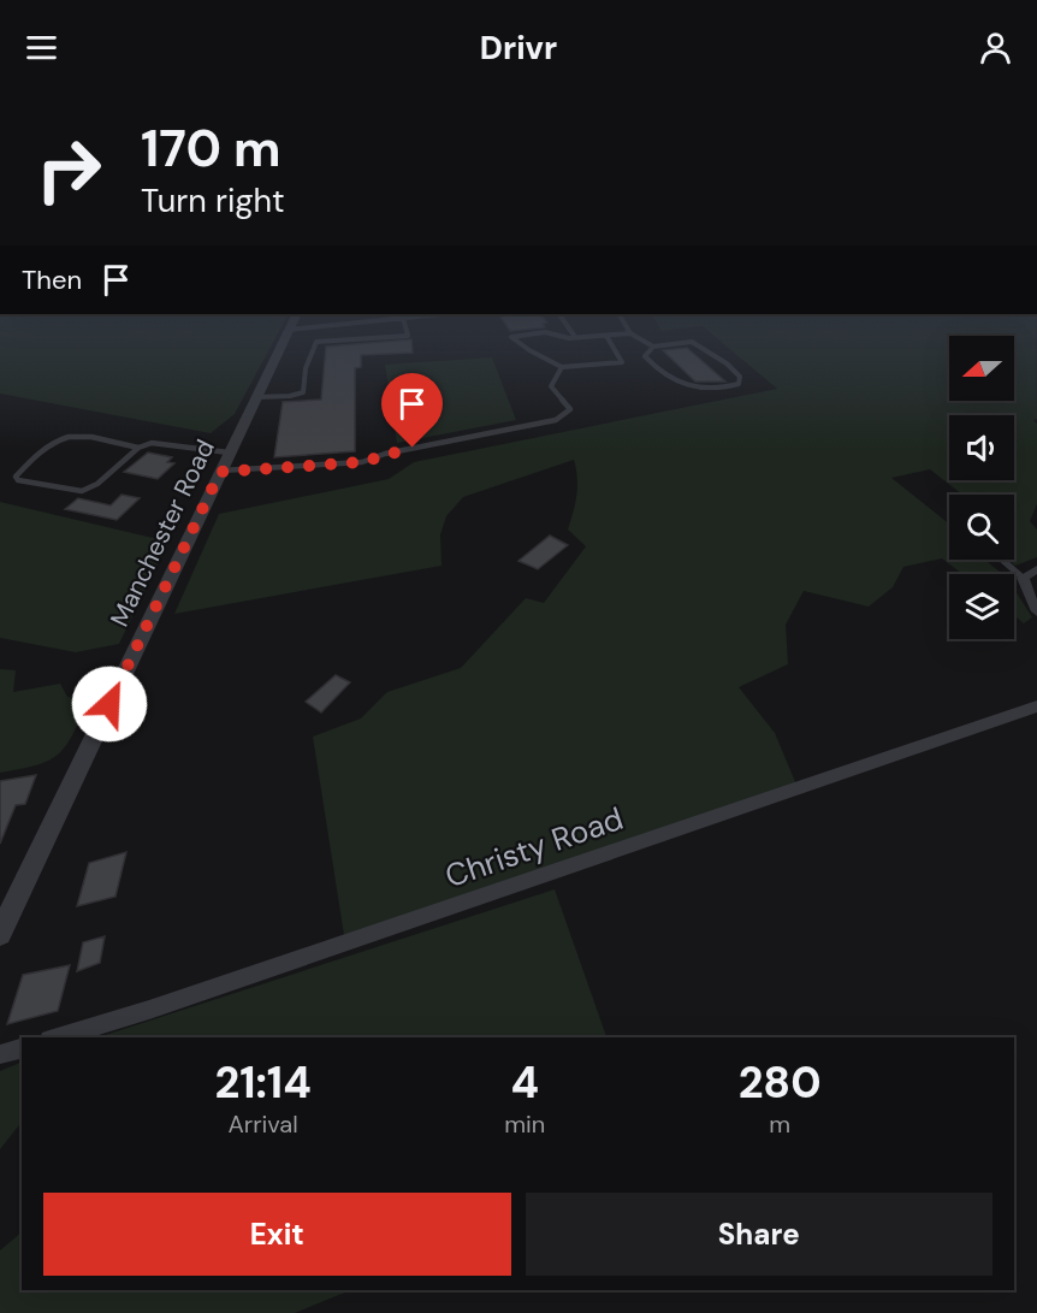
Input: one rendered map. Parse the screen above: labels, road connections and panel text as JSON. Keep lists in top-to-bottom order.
{
  "streets": {
    "street": ["Manchester Road", "Christy Road"]
  },
  "north": "left",
  "page": {
    "header": "Drivr",
    "turn": ["170 m", "Turn right"],
    "then": "Then",
    "eta": [
      "21:14",
      "Arrival",
      "4",
      "min",
      "280",
      "m"
    ],
    "buttons": ["Exit", "Share"]
  }
}
